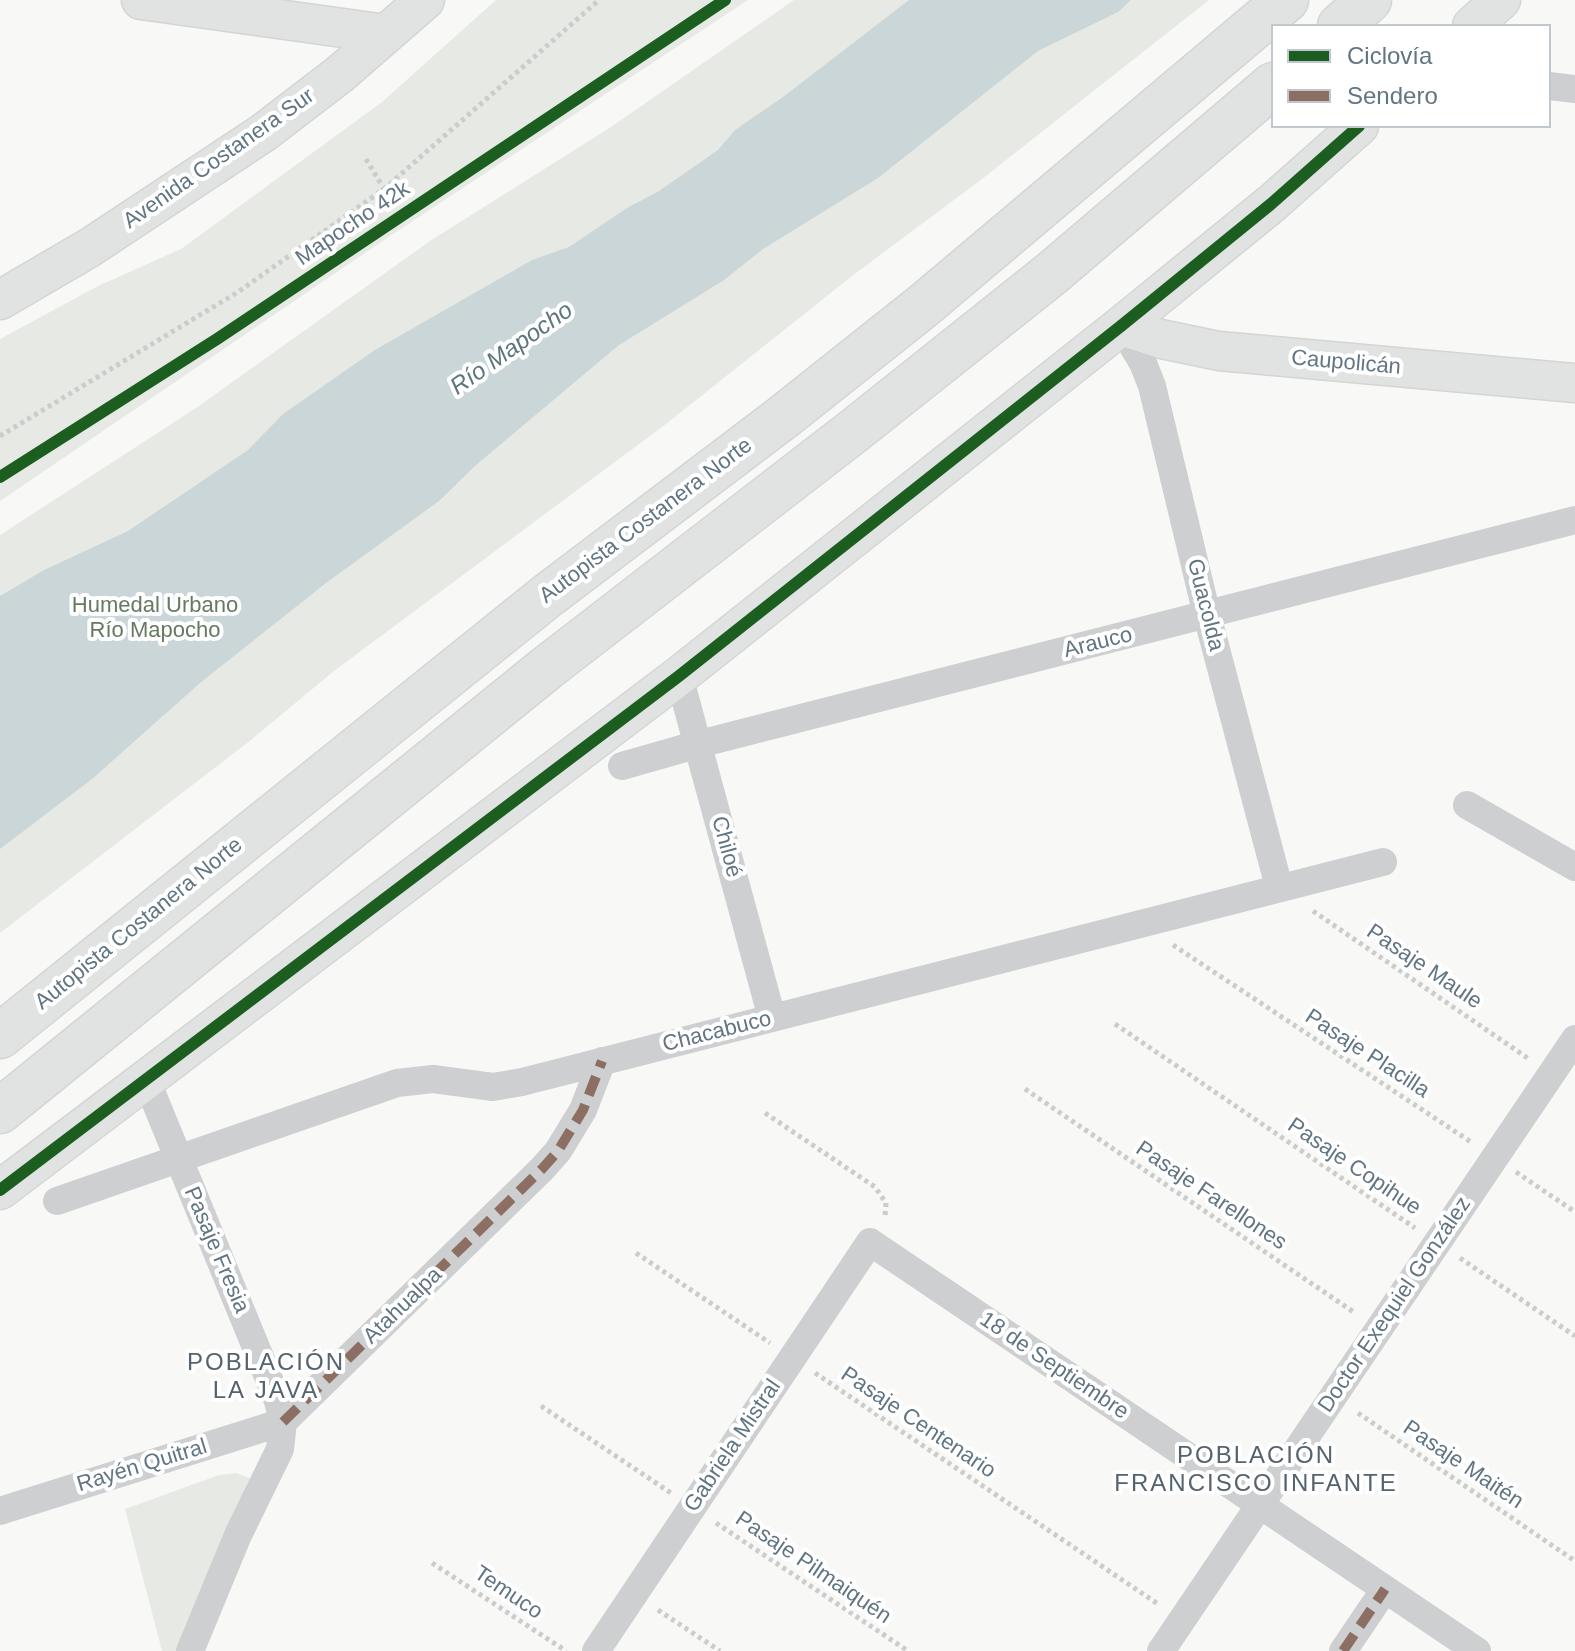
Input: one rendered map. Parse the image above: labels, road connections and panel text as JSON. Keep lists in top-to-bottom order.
{
  "streets": {
    "highway": ["Autopista Costanera Norte"],
    "street": [
      "Avenida Costanera Sur",
      "Caupolicán",
      "Guacolda",
      "Arauco",
      "Chiloé",
      "Chacabuco",
      "Pasaje Fresia",
      "Doctor Exequiel González",
      "Atahualpa",
      "18 de Septiembre",
      "Gabriela Mistral",
      "Rayén Quitral"
    ],
    "path": [
      "Pasaje Maule",
      "Pasaje Placilla",
      "Pasaje Copihue",
      "Pasaje Farellones",
      "Pasaje Centenario",
      "Pasaje Maitén",
      "Pasaje Pilmaiquén",
      "Temuco"
    ],
    "cycle path": ["Mapocho 42k"]
  },
  "crossings": [
    ["Caupolicán", "Guacolda"],
    ["Guacolda", "Arauco"],
    ["Guacolda", "Pasaje Maule"],
    ["Guacolda", "Chacabuco"],
    ["Arauco", "Chiloé"],
    ["Chiloé", "Chacabuco"],
    ["Pasaje Maule", "Chacabuco"],
    ["Pasaje Maule", "Doctor Exequiel González"],
    ["Chacabuco", "Pasaje Placilla"],
    ["Chacabuco", "Pasaje Fresia"],
    ["Chacabuco", "Atahualpa"],
    ["Pasaje Placilla", "Doctor Exequiel González"],
    ["Pasaje Copihue", "Doctor Exequiel González"],
    ["Pasaje Farellones", "Doctor Exequiel González"],
    ["Pasaje Fresia", "Atahualpa"],
    ["Pasaje Fresia", "Rayén Quitral"],
    ["Doctor Exequiel González", "18 de Septiembre"],
    ["Doctor Exequiel González", "Pasaje Centenario"],
    ["Doctor Exequiel González", "Pasaje Maitén"],
    ["Atahualpa", "Rayén Quitral"],
    ["18 de Septiembre", "Gabriela Mistral"],
    ["Pasaje Centenario", "Gabriela Mistral"],
    ["Gabriela Mistral", "Pasaje Pilmaiquén"]
  ],
  "districts": ["POBLACIÓN LA JAVA", "POBLACIÓN FRANCISCO INFANTE"],
  "water": ["Río Mapocho"],
  "parks": ["Humedal Urbano Río Mapocho"],
  "legend": ["Ciclovía", "Sendero"]
}
